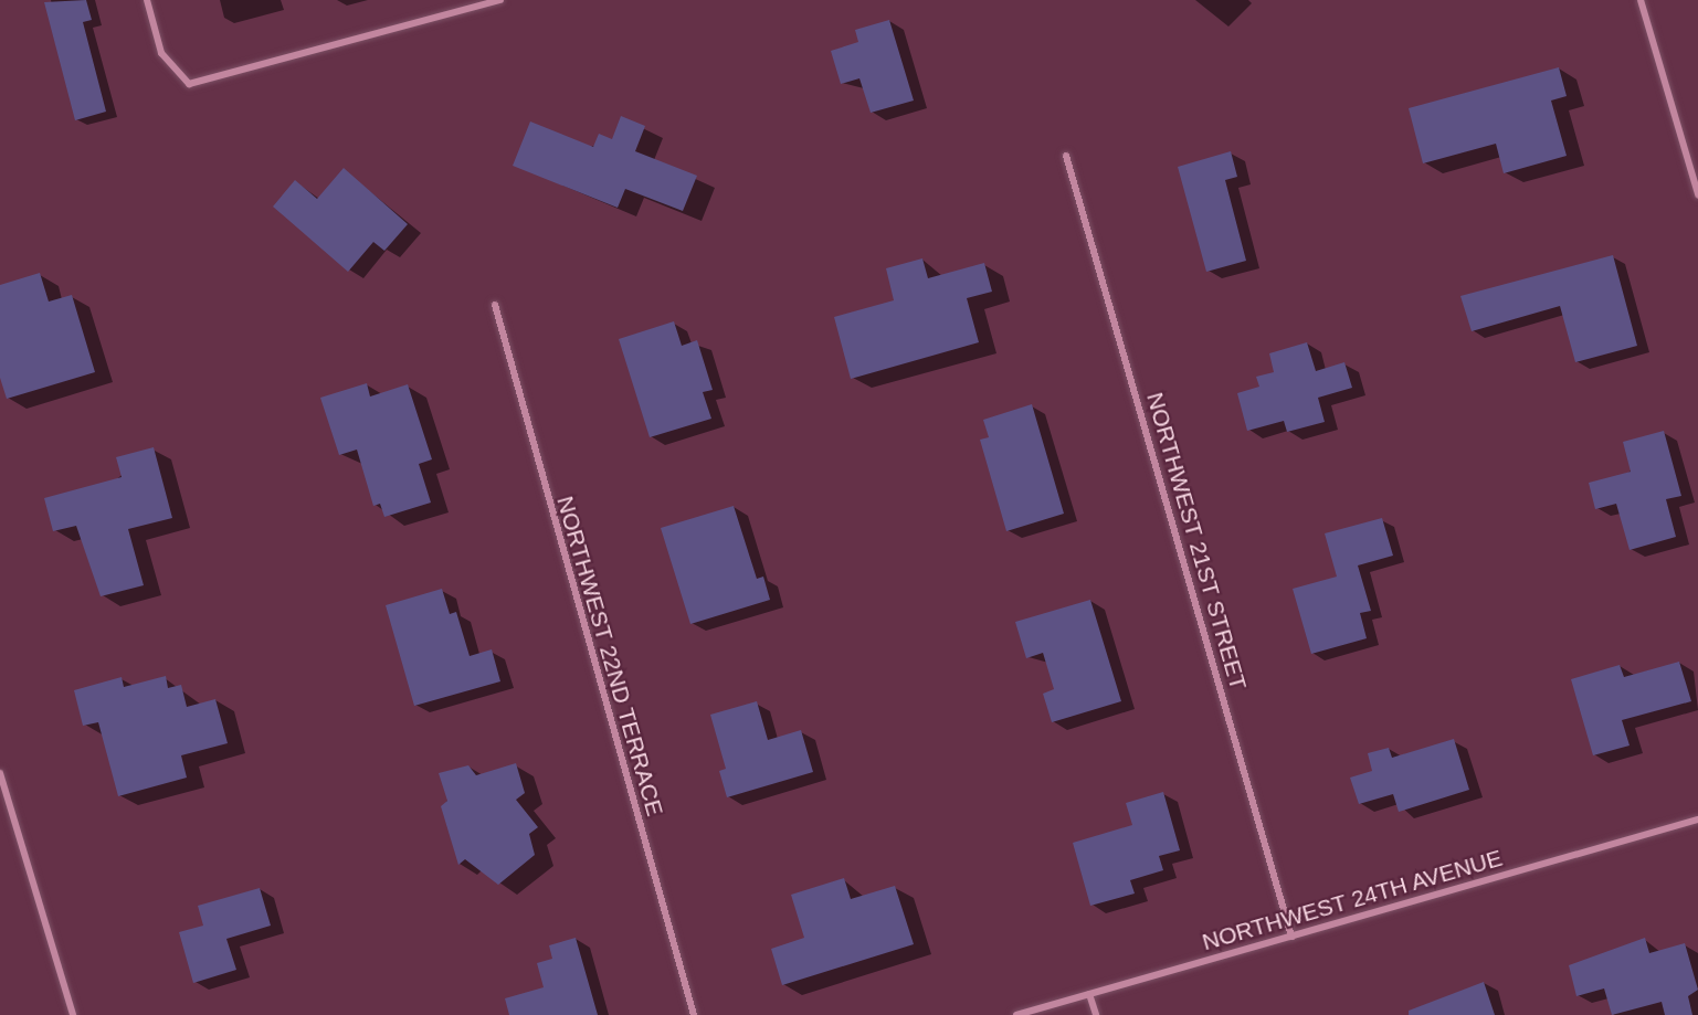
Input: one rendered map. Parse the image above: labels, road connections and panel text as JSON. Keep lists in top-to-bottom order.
{
  "streets": {
    "street": ["NORTHWEST 21ST STREET", "NORTHWEST 22ND TERRACE", "NORTHWEST 24TH AVENUE"]
  },
  "crossings": [
    ["NORTHWEST 21ST STREET", "NORTHWEST 24TH AVENUE"]
  ]
}
